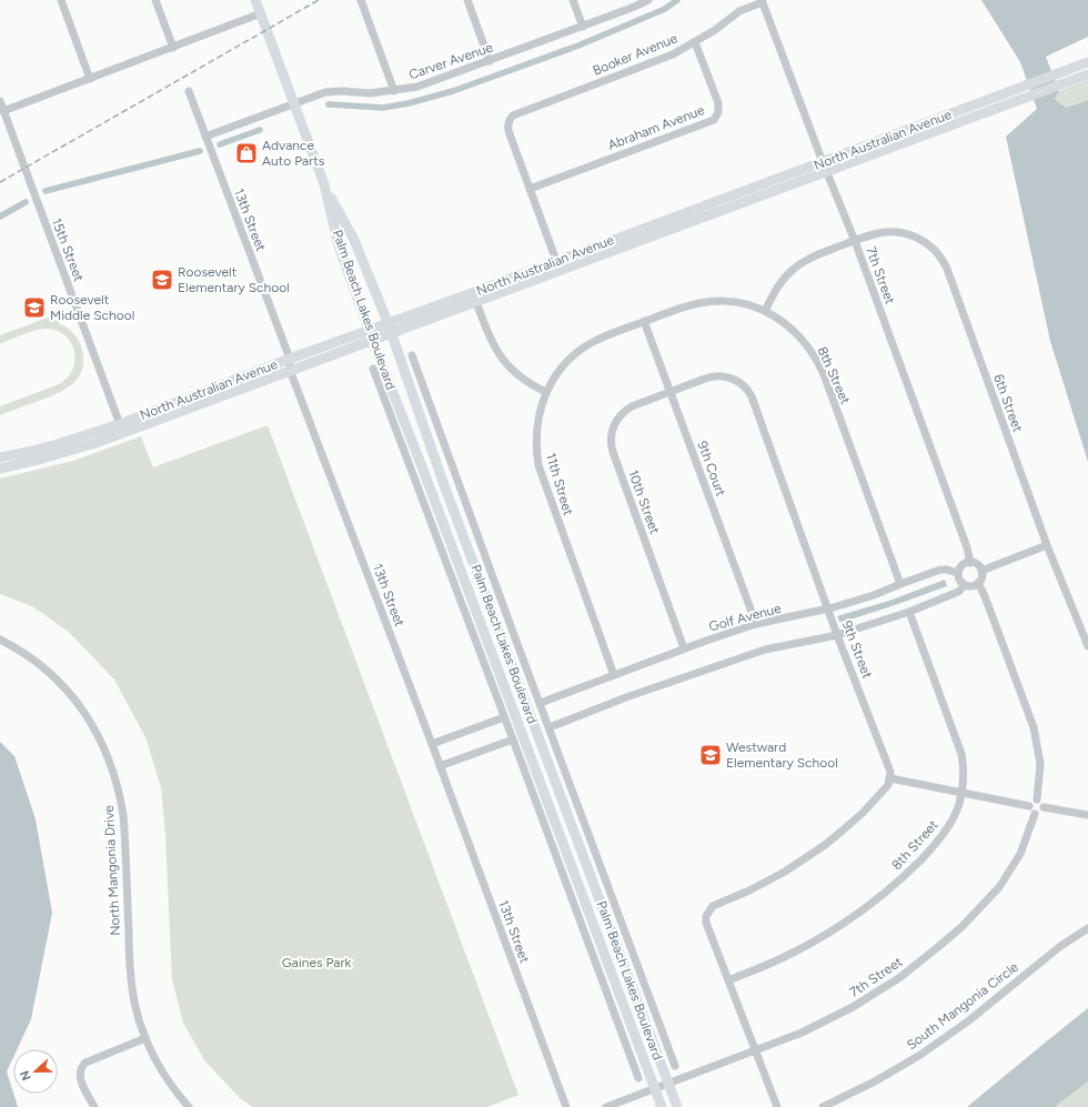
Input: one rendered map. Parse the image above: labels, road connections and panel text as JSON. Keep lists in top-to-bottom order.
{
  "streets": {
    "main road": ["North Australian Avenue", "Palm Beach Lakes Boulevard"],
    "street": [
      "Booker Avenue",
      "Carver Avenue",
      "Abraham Avenue",
      "13th Street",
      "15th Street",
      "7th Street",
      "8th Street",
      "6th Street",
      "9th Court",
      "11th Street",
      "10th Street",
      "Golf Avenue",
      "9th Street",
      "North Mangonia Drive",
      "South Mangonia Circle"
    ]
  },
  "crossings": [
    ["Booker Avenue", "Abraham Avenue"],
    ["Booker Avenue", "7th Street"],
    ["Carver Avenue", "13th Street"],
    ["Carver Avenue", "Palm Beach Lakes Boulevard"],
    ["North Australian Avenue", "13th Street"],
    ["North Australian Avenue", "15th Street"],
    ["North Australian Avenue", "7th Street"],
    ["North Australian Avenue", "Palm Beach Lakes Boulevard"],
    ["7th Street", "Palm Beach Lakes Boulevard"],
    ["7th Street", "6th Street"],
    ["7th Street", "Golf Avenue"],
    ["8th Street", "6th Street"],
    ["8th Street", "9th Court"],
    ["8th Street", "11th Street"],
    ["8th Street", "Golf Avenue"],
    ["9th Court", "11th Street"],
    ["9th Court", "10th Street"],
    ["9th Court", "Golf Avenue"],
    ["9th Court", "9th Street"],
    ["11th Street", "Golf Avenue"],
    ["10th Street", "Golf Avenue"],
    ["10th Street", "9th Street"],
    ["Golf Avenue", "9th Street"]
  ],
  "parks": ["Gaines Park"],
  "places": {
    "shop": ["Advance Auto Parts"],
    "school or university": ["Roosevelt Elementary School", "Roosevelt Middle School", "Westward Elementary School"]
  },
  "north": "left"
}
